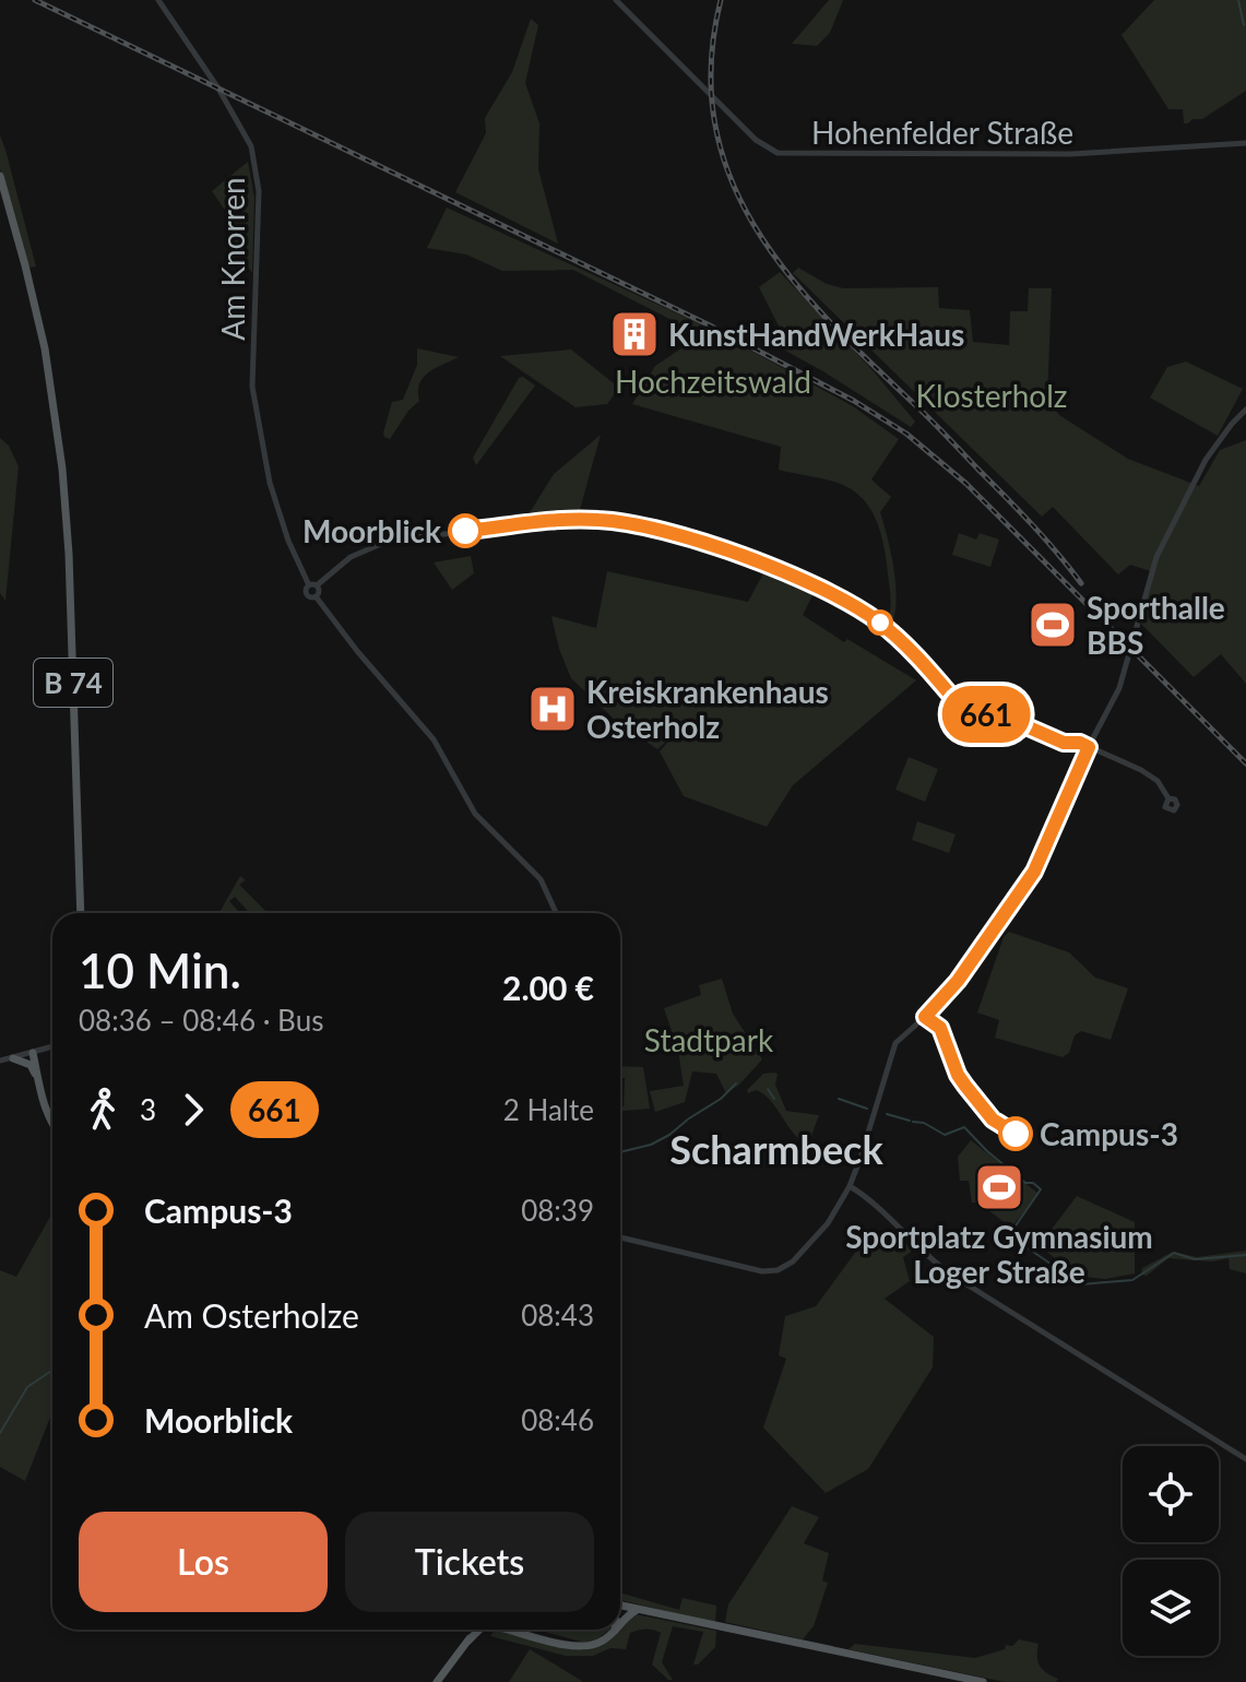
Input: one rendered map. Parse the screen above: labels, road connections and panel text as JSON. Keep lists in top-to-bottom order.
{
  "streets": {
    "main road": ["B 74"],
    "street": ["Hohenfelder Straße", "Am Knorren"]
  },
  "districts": ["Scharmbeck"],
  "parks": ["Hochzeitswald", "Klosterholz", "Stadtpark"],
  "places": {
    "building": ["KunstHandWerkHaus"],
    "other": ["Moorblick", "Campus-3"],
    "sports": ["Sporthalle BBS", "Sportplatz Gymnasium Loger Straße"],
    "hospital": ["Kreiskrankenhaus Osterholz"]
  },
  "lines": ["bus line 661"],
  "page": {
    "on_map": "661",
    "heading": ["10 Min.", "08:36 – 08:46 · Bus", "2.00 €"],
    "legs": ["3", "661", "2 Halte"],
    "list": [
      {
        "name": "Campus-3",
        "value": "08:39"
      },
      {
        "name": "Am Osterholze",
        "value": "08:43"
      },
      {
        "name": "Moorblick",
        "value": "08:46"
      }
    ],
    "buttons": ["Los", "Tickets"]
  }
}
